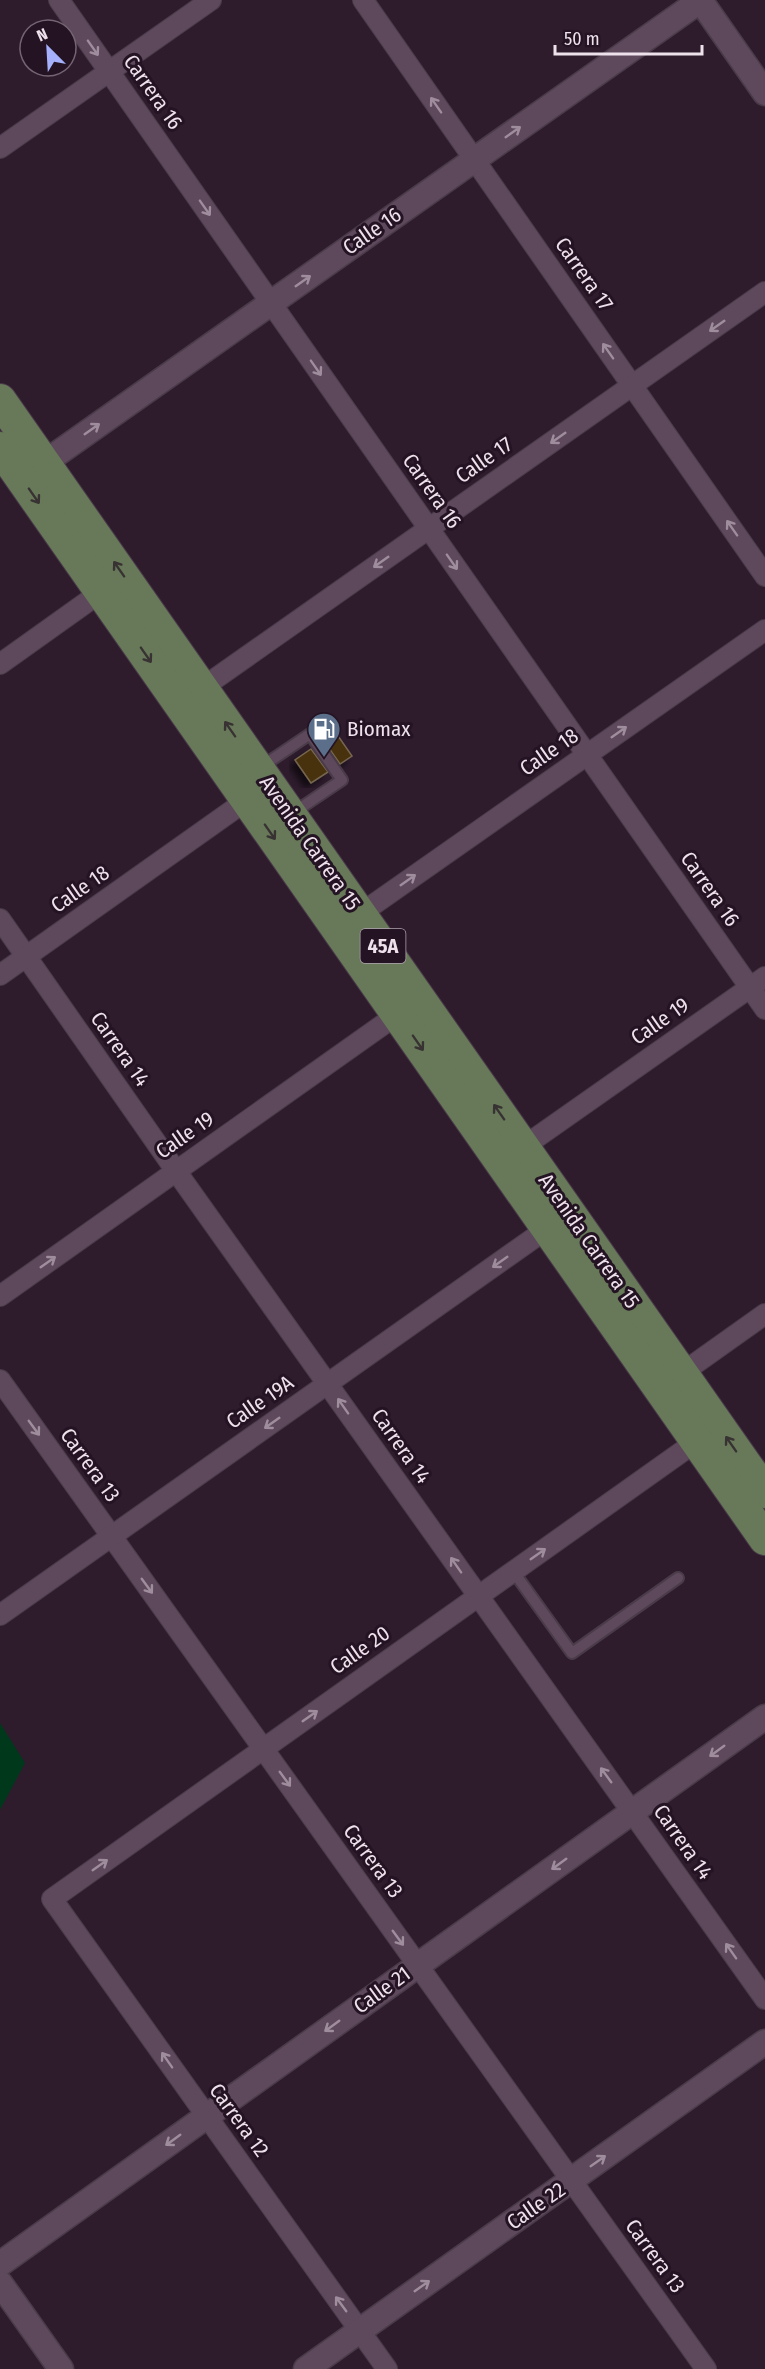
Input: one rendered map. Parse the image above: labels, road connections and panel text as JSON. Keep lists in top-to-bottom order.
{
  "streets": {
    "main road": ["Avenida Carrera 15", "45A"],
    "street": [
      "Carrera 16",
      "Calle 16",
      "Carrera 17",
      "Calle 17",
      "Calle 18",
      "Calle 19",
      "Carrera 14",
      "Calle 19A",
      "Carrera 13",
      "Calle 20",
      "Calle 21",
      "Carrera 12",
      "Calle 22"
    ]
  },
  "crossings": [
    ["Carrera 16", "Calle 16"],
    ["Carrera 16", "Calle 17"],
    ["Carrera 16", "Calle 18"],
    ["Carrera 16", "Calle 19"],
    ["Calle 16", "Carrera 17"],
    ["Calle 16", "Avenida Carrera 15"],
    ["Carrera 17", "Calle 17"],
    ["Calle 17", "Avenida Carrera 15"],
    ["Calle 18", "Avenida Carrera 15"],
    ["Calle 18", "Carrera 14"],
    ["Avenida Carrera 15", "Calle 19"],
    ["Avenida Carrera 15", "Calle 19A"],
    ["Avenida Carrera 15", "Calle 20"],
    ["Calle 19", "Carrera 14"],
    ["Carrera 14", "Calle 19A"],
    ["Carrera 14", "Calle 20"],
    ["Carrera 14", "Calle 21"],
    ["Calle 19A", "Carrera 13"],
    ["Carrera 13", "Calle 20"],
    ["Carrera 13", "Calle 21"],
    ["Carrera 13", "Calle 22"],
    ["Calle 20", "Carrera 12"],
    ["Calle 21", "Carrera 12"],
    ["Carrera 12", "Calle 22"]
  ],
  "one_way": [
    "Carrera 16",
    "Calle 16",
    "Carrera 17",
    "Calle 17",
    "Calle 18",
    "Carrera 14",
    "Calle 19A",
    "Carrera 13",
    "Calle 20",
    "Calle 21",
    "Carrera 12",
    "Calle 22"
  ],
  "places": {
    "fuel station": ["Biomax"]
  },
  "scale_bar": "50 m",
  "north": "top left"
}
